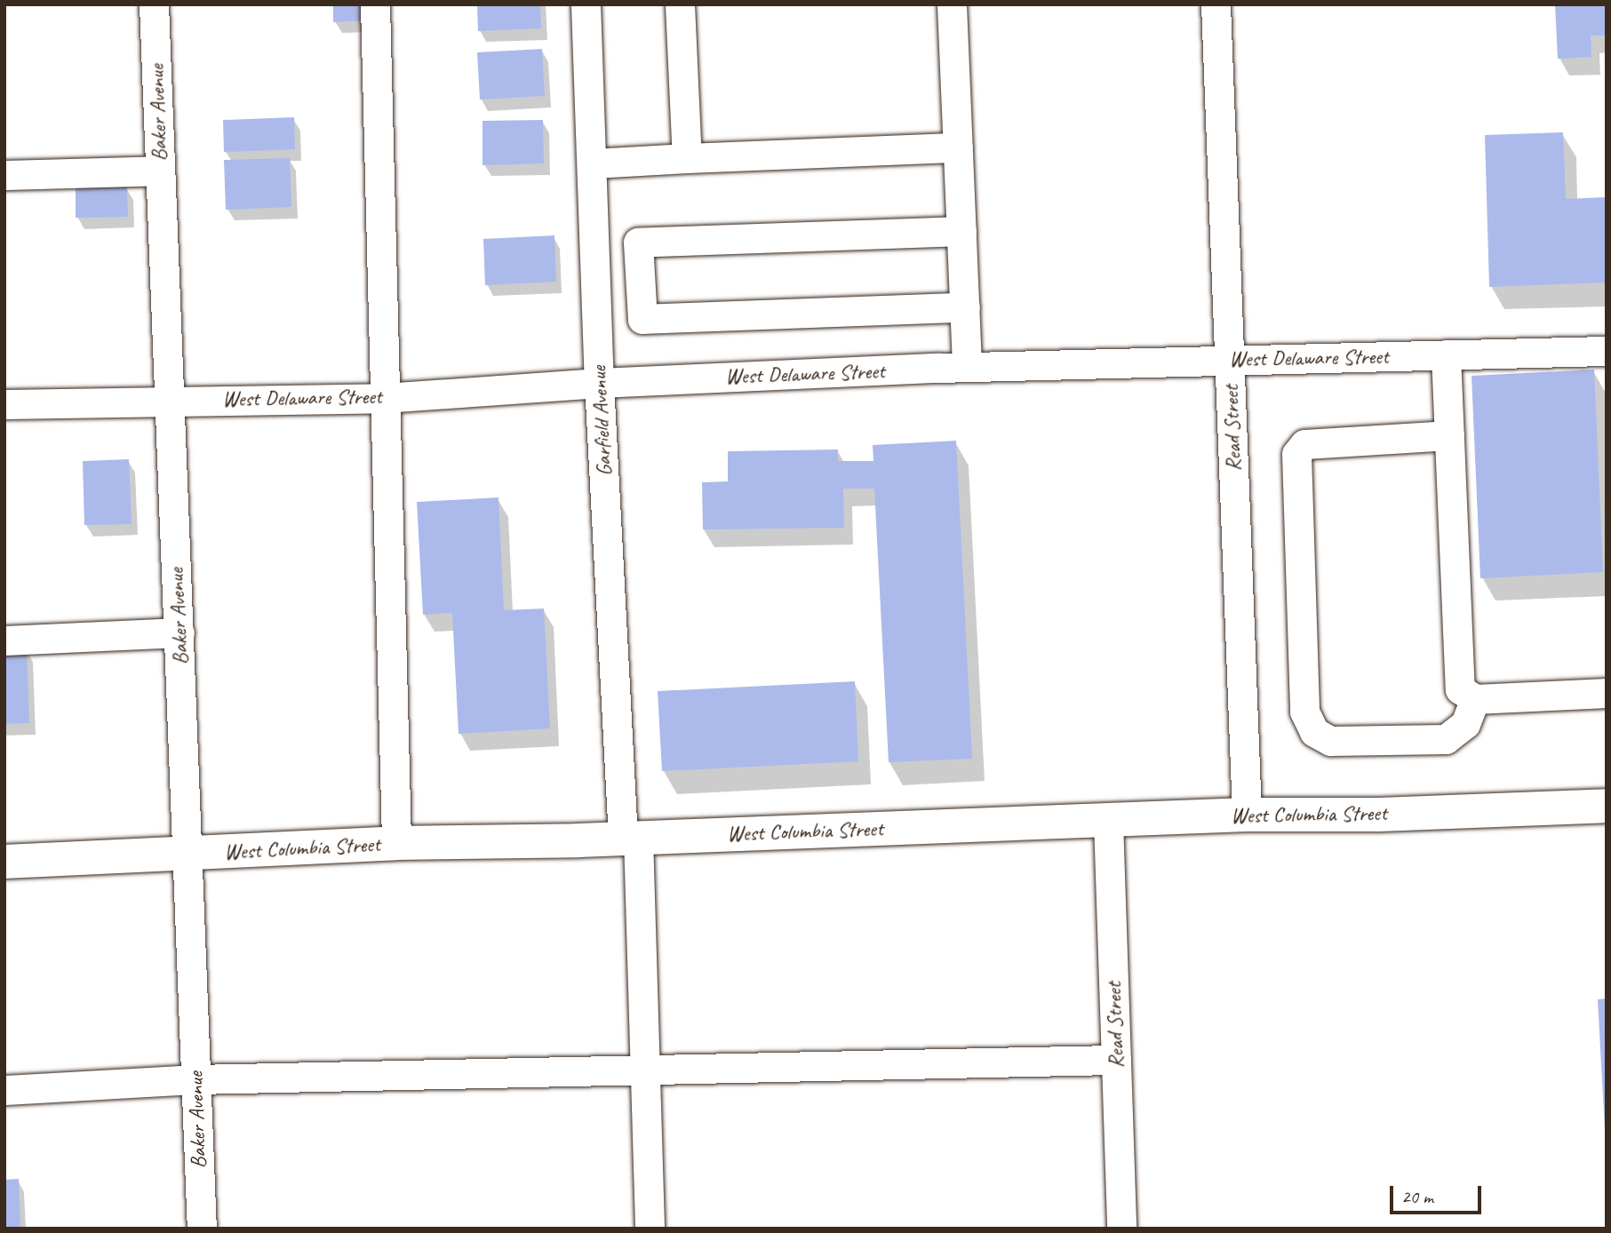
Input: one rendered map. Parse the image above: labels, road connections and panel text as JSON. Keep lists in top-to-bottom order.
{
  "streets": {
    "main road": ["West Columbia Street"],
    "street": [
      "Baker Avenue",
      "West Delaware Street",
      "Garfield Avenue",
      "Read Street"
    ]
  },
  "crossings": [
    ["Baker Avenue", "West Delaware Street"],
    ["Baker Avenue", "West Columbia Street"],
    ["West Delaware Street", "Garfield Avenue"],
    ["West Delaware Street", "Read Street"],
    ["Garfield Avenue", "West Columbia Street"],
    ["Read Street", "West Columbia Street"]
  ],
  "scale_bar": "20 m"
}
